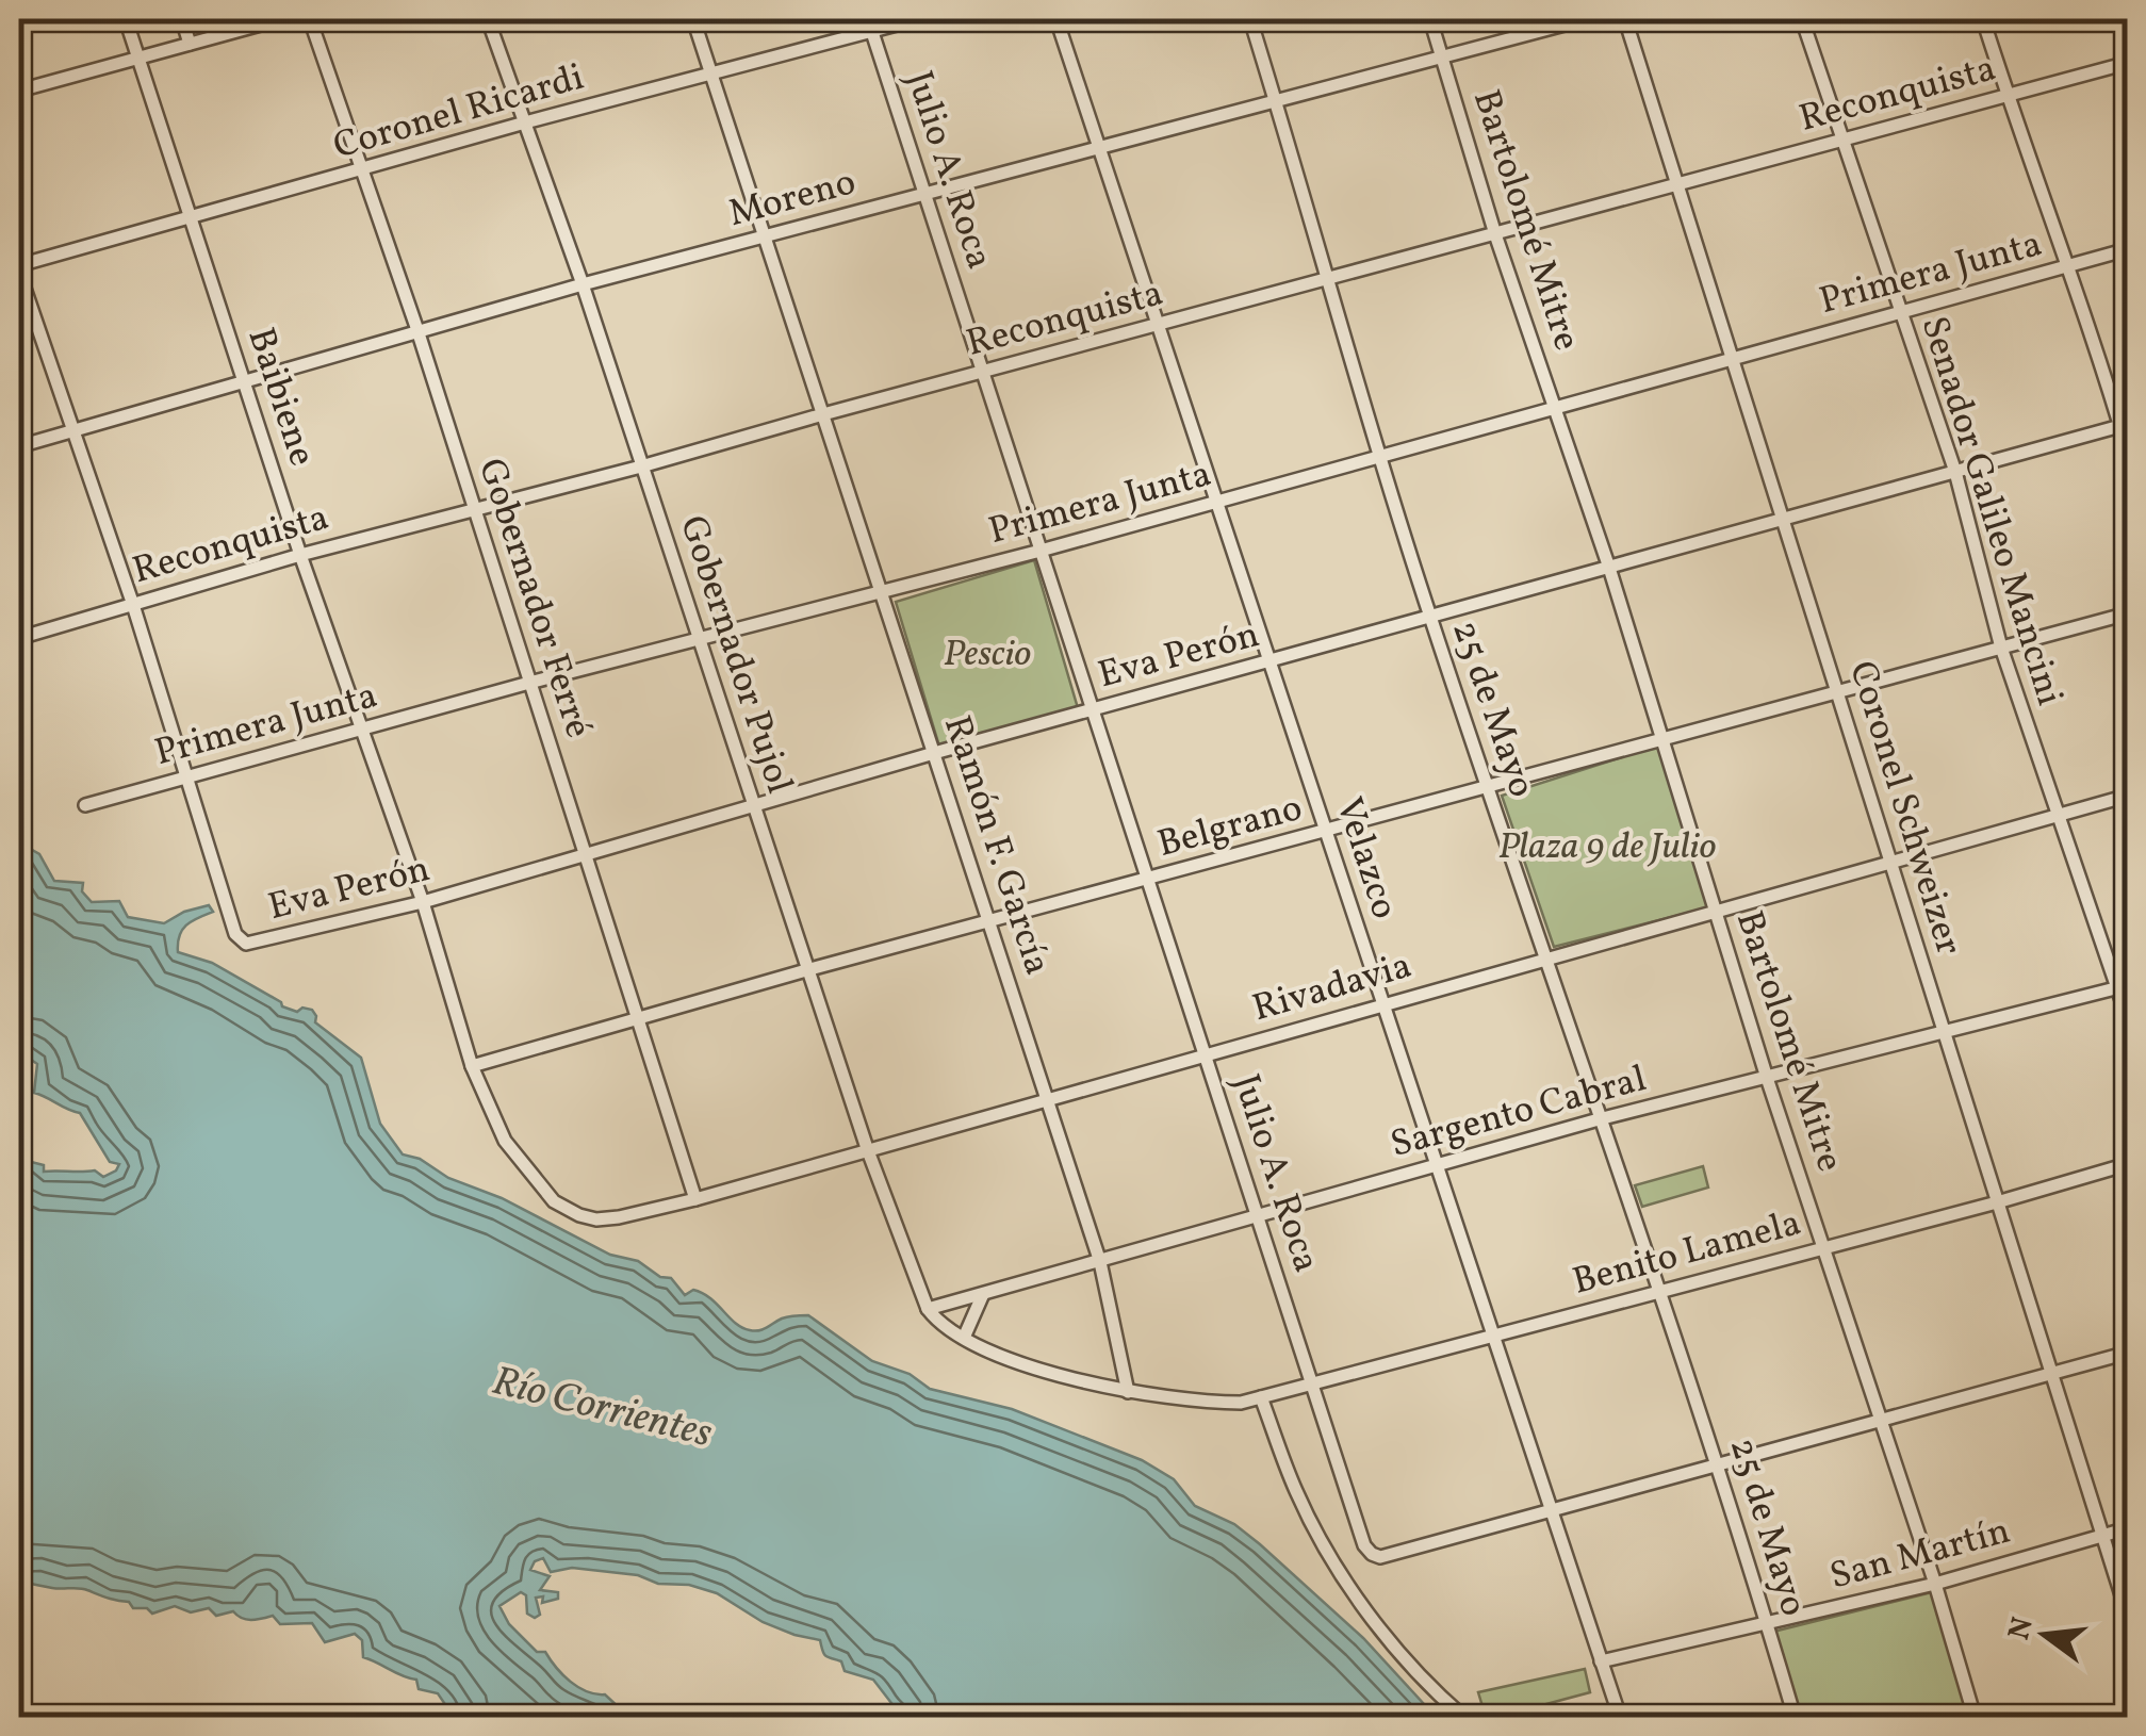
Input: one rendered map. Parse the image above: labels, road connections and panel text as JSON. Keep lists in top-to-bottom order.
{
  "streets": {
    "street": [
      "Reconquista",
      "Coronel Ricardi",
      "Julio A. Roca",
      "Moreno",
      "Bartolomé Mitre",
      "Primera Junta",
      "Baibiene",
      "Senador Galileo Mancini",
      "Gobernador Ferré",
      "Gobernador Pujol",
      "Eva Perón",
      "25 de Mayo",
      "Coronel Schweizer",
      "Belgrano",
      "Ramón F. García",
      "Velazco",
      "Rivadavia",
      "Sargento Cabral",
      "Benito Lamela",
      "San Martín"
    ]
  },
  "crossings": [
    ["Reconquista", "Julio A. Roca"],
    ["Reconquista", "Bartolomé Mitre"],
    ["Reconquista", "Baibiene"],
    ["Reconquista", "Senador Galileo Mancini"],
    ["Reconquista", "Gobernador Ferré"],
    ["Reconquista", "Gobernador Pujol"],
    ["Reconquista", "25 de Mayo"],
    ["Reconquista", "Coronel Schweizer"],
    ["Reconquista", "Ramón F. García"],
    ["Reconquista", "Velazco"],
    ["Coronel Ricardi", "Julio A. Roca"],
    ["Coronel Ricardi", "Baibiene"],
    ["Coronel Ricardi", "Gobernador Ferré"],
    ["Coronel Ricardi", "Gobernador Pujol"],
    ["Coronel Ricardi", "Ramón F. García"],
    ["Julio A. Roca", "Moreno"],
    ["Julio A. Roca", "Primera Junta"],
    ["Julio A. Roca", "Eva Perón"],
    ["Julio A. Roca", "Belgrano"],
    ["Julio A. Roca", "Velazco"],
    ["Julio A. Roca", "Rivadavia"],
    ["Julio A. Roca", "Sargento Cabral"],
    ["Julio A. Roca", "Benito Lamela"],
    ["Moreno", "Bartolomé Mitre"],
    ["Moreno", "Baibiene"],
    ["Moreno", "Gobernador Ferré"],
    ["Moreno", "Gobernador Pujol"],
    ["Moreno", "25 de Mayo"],
    ["Moreno", "Ramón F. García"],
    ["Moreno", "Velazco"],
    ["Bartolomé Mitre", "Primera Junta"],
    ["Bartolomé Mitre", "Eva Perón"],
    ["Bartolomé Mitre", "Belgrano"],
    ["Bartolomé Mitre", "Rivadavia"],
    ["Bartolomé Mitre", "Sargento Cabral"],
    ["Bartolomé Mitre", "Benito Lamela"],
    ["Bartolomé Mitre", "San Martín"],
    ["Primera Junta", "Baibiene"],
    ["Primera Junta", "Senador Galileo Mancini"],
    ["Primera Junta", "Gobernador Ferré"],
    ["Primera Junta", "Gobernador Pujol"],
    ["Primera Junta", "Eva Perón"],
    ["Primera Junta", "25 de Mayo"],
    ["Primera Junta", "Coronel Schweizer"],
    ["Primera Junta", "Ramón F. García"],
    ["Primera Junta", "Velazco"],
    ["Baibiene", "Eva Perón"],
    ["Baibiene", "Belgrano"],
    ["Baibiene", "Rivadavia"],
    ["Senador Galileo Mancini", "Eva Perón"],
    ["Senador Galileo Mancini", "Belgrano"],
    ["Senador Galileo Mancini", "Rivadavia"],
    ["Senador Galileo Mancini", "Sargento Cabral"],
    ["Gobernador Ferré", "Eva Perón"],
    ["Gobernador Ferré", "Belgrano"],
    ["Gobernador Ferré", "Rivadavia"],
    ["Gobernador Pujol", "Eva Perón"],
    ["Gobernador Pujol", "Belgrano"],
    ["Gobernador Pujol", "Rivadavia"],
    ["Gobernador Pujol", "Sargento Cabral"],
    ["Gobernador Pujol", "Benito Lamela"],
    ["Eva Perón", "25 de Mayo"],
    ["Eva Perón", "Coronel Schweizer"],
    ["Eva Perón", "Ramón F. García"],
    ["Eva Perón", "Velazco"],
    ["25 de Mayo", "Belgrano"],
    ["25 de Mayo", "Rivadavia"],
    ["25 de Mayo", "Sargento Cabral"],
    ["25 de Mayo", "Benito Lamela"],
    ["25 de Mayo", "San Martín"],
    ["Coronel Schweizer", "Belgrano"],
    ["Coronel Schweizer", "Rivadavia"],
    ["Coronel Schweizer", "Sargento Cabral"],
    ["Coronel Schweizer", "Benito Lamela"],
    ["Coronel Schweizer", "San Martín"],
    ["Belgrano", "Ramón F. García"],
    ["Belgrano", "Velazco"],
    ["Ramón F. García", "Rivadavia"],
    ["Ramón F. García", "Sargento Cabral"],
    ["Ramón F. García", "Benito Lamela"],
    ["Velazco", "Rivadavia"],
    ["Velazco", "Sargento Cabral"],
    ["Velazco", "Benito Lamela"],
    ["Velazco", "San Martín"],
    ["Sargento Cabral", "Benito Lamela"]
  ],
  "water": ["Río Corrientes"],
  "parks": ["Pescio", "Plaza 9 de Julio"],
  "north": "left"
}
